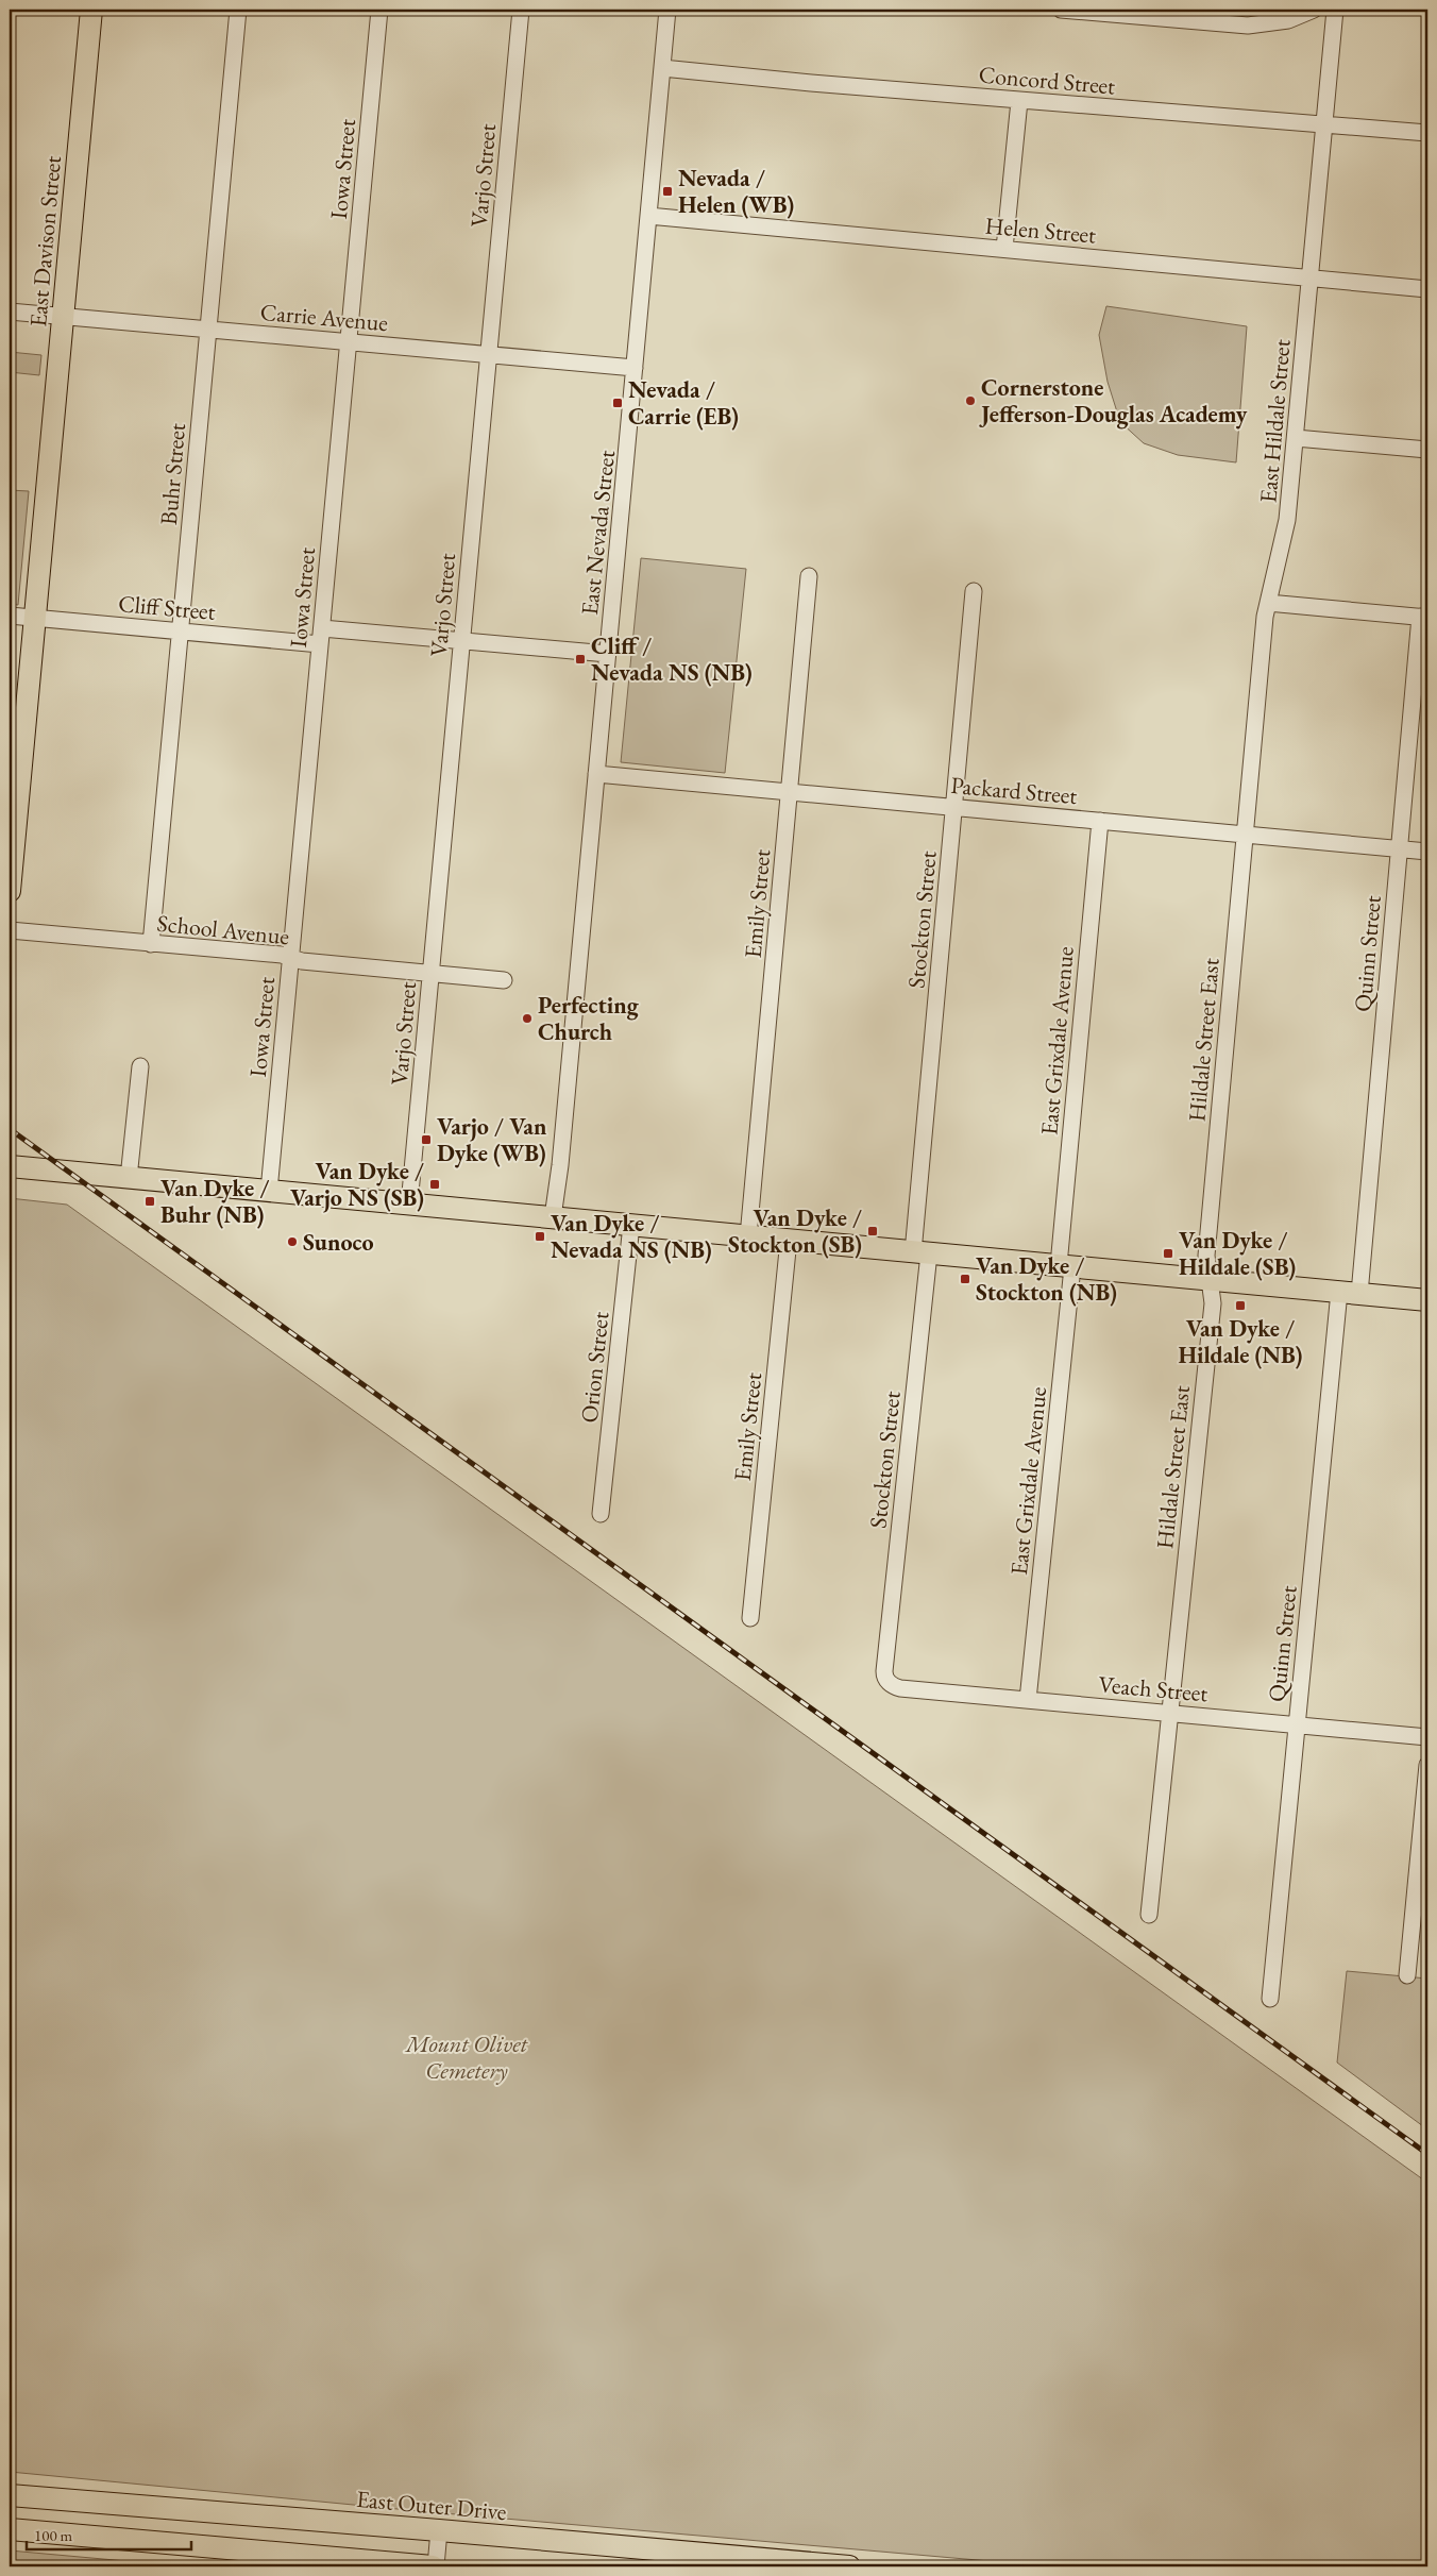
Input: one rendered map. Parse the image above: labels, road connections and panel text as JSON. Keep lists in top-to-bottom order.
{
  "streets": {
    "main road": ["East Davison Street", "East Outer Drive"],
    "street": [
      "Concord Street",
      "Iowa Street",
      "Varjo Street",
      "Helen Street",
      "Carrie Avenue",
      "East Hildale Street",
      "Buhr Street",
      "East Nevada Street",
      "Cliff Street",
      "Packard Street",
      "Emily Street",
      "Stockton Street",
      "School Avenue",
      "Quinn Street",
      "Hildale Street East",
      "East Grixdale Avenue",
      "Orion Street",
      "Veach Street"
    ]
  },
  "crossings": [
    ["Concord Street", "East Hildale Street"],
    ["Concord Street", "East Nevada Street"],
    ["Iowa Street", "Carrie Avenue"],
    ["Iowa Street", "Cliff Street"],
    ["Iowa Street", "School Avenue"],
    ["Varjo Street", "Carrie Avenue"],
    ["Varjo Street", "School Avenue"],
    ["Helen Street", "East Hildale Street"],
    ["Helen Street", "East Nevada Street"],
    ["East Davison Street", "Carrie Avenue"],
    ["East Davison Street", "Cliff Street"],
    ["Carrie Avenue", "Buhr Street"],
    ["Carrie Avenue", "East Nevada Street"],
    ["East Hildale Street", "Packard Street"],
    ["East Hildale Street", "Hildale Street East"],
    ["Buhr Street", "Cliff Street"],
    ["Buhr Street", "School Avenue"],
    ["East Nevada Street", "Packard Street"],
    ["Packard Street", "Emily Street"],
    ["Packard Street", "Stockton Street"],
    ["Packard Street", "Quinn Street"],
    ["Packard Street", "Hildale Street East"],
    ["Packard Street", "East Grixdale Avenue"],
    ["Stockton Street", "Veach Street"],
    ["Quinn Street", "Veach Street"],
    ["Hildale Street East", "Veach Street"],
    ["East Grixdale Avenue", "Veach Street"]
  ],
  "parks": ["Mount Olivet Cemetery"],
  "places": {
    "transit": [
      "Nevada / Helen (WB)",
      "Nevada / Carrie (EB)",
      "Cliff / Nevada NS (NB)",
      "Varjo / Van Dyke (WB)",
      "Van Dyke / Varjo NS (SB)",
      "Van Dyke / Buhr (NB)",
      "Van Dyke / Stockton (SB)",
      "Van Dyke / Nevada NS (NB)",
      "Van Dyke / Hildale (SB)",
      "Van Dyke / Stockton (NB)",
      "Van Dyke / Hildale (NB)"
    ],
    "other": ["Cornerstone Jefferson-Douglas Academy", "Perfecting Church", "Sunoco"]
  },
  "scale_bar": "100 m"
}
